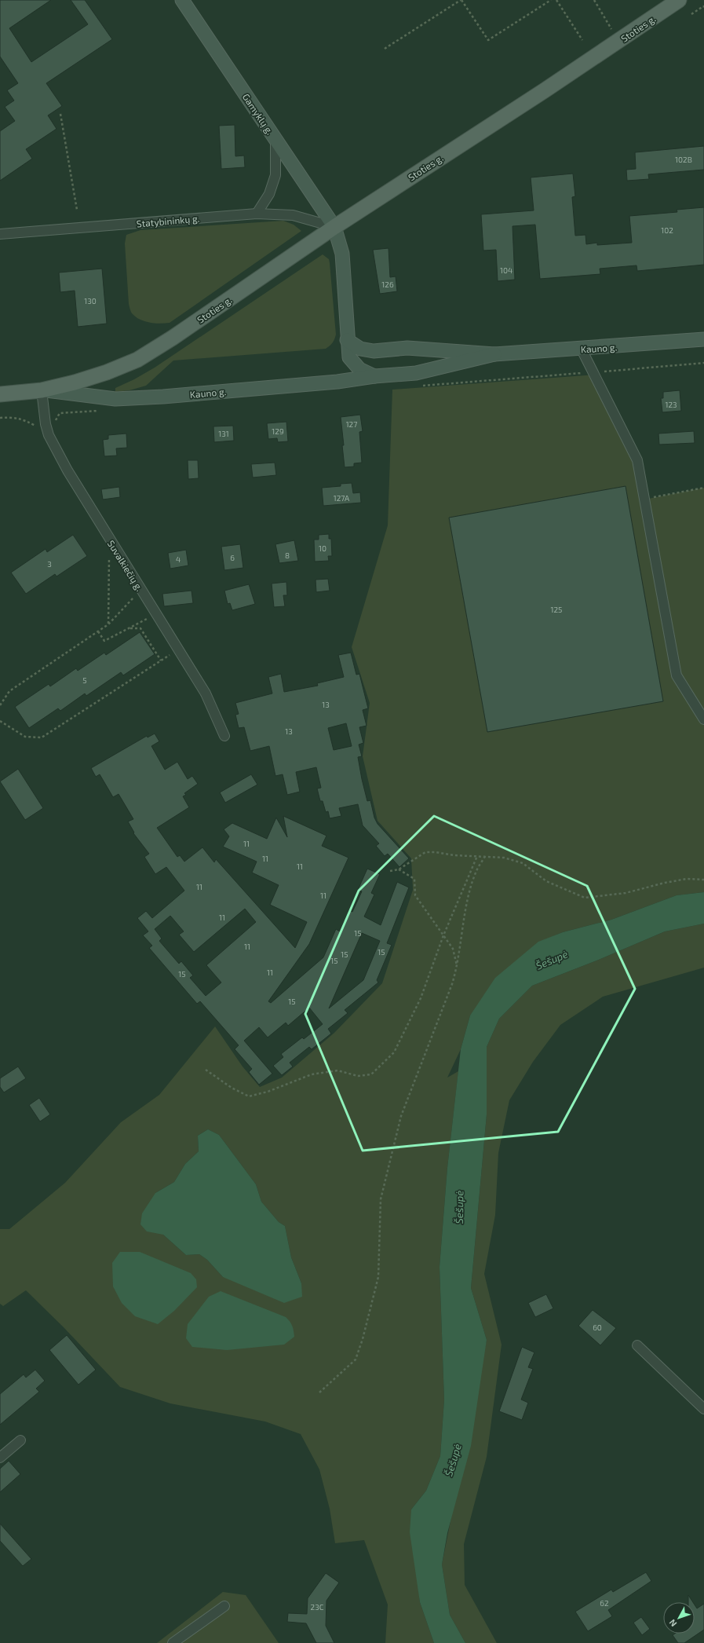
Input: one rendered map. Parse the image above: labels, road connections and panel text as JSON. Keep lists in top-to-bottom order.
{
  "streets": {
    "main road": ["Stoties g.", "Gamyklų g.", "Kauno g."],
    "street": ["Statybininkų g.", "Suvalkiečių g."]
  },
  "crossings": [
    ["Stoties g.", "Gamyklų g."],
    ["Stoties g.", "Statybininkų g."],
    ["Stoties g.", "Kauno g."],
    ["Gamyklų g.", "Statybininkų g."],
    ["Gamyklų g.", "Kauno g."],
    ["Statybininkų g.", "Kauno g."],
    ["Kauno g.", "Suvalkiečių g."]
  ],
  "water": ["Šešupė"],
  "house_numbers": [
    "102B",
    "102",
    "104",
    "126",
    "130",
    "123",
    "127",
    "129",
    "131",
    "127A",
    "10",
    "8",
    "6",
    "4",
    "3",
    "125",
    "5",
    "13",
    "13",
    "11",
    "11",
    "11",
    "11",
    "11",
    "11",
    "15",
    "11",
    "15",
    "15",
    "15",
    "11",
    "15",
    "15",
    "60",
    "62",
    "23C"
  ],
  "north": "bottom left"
}
